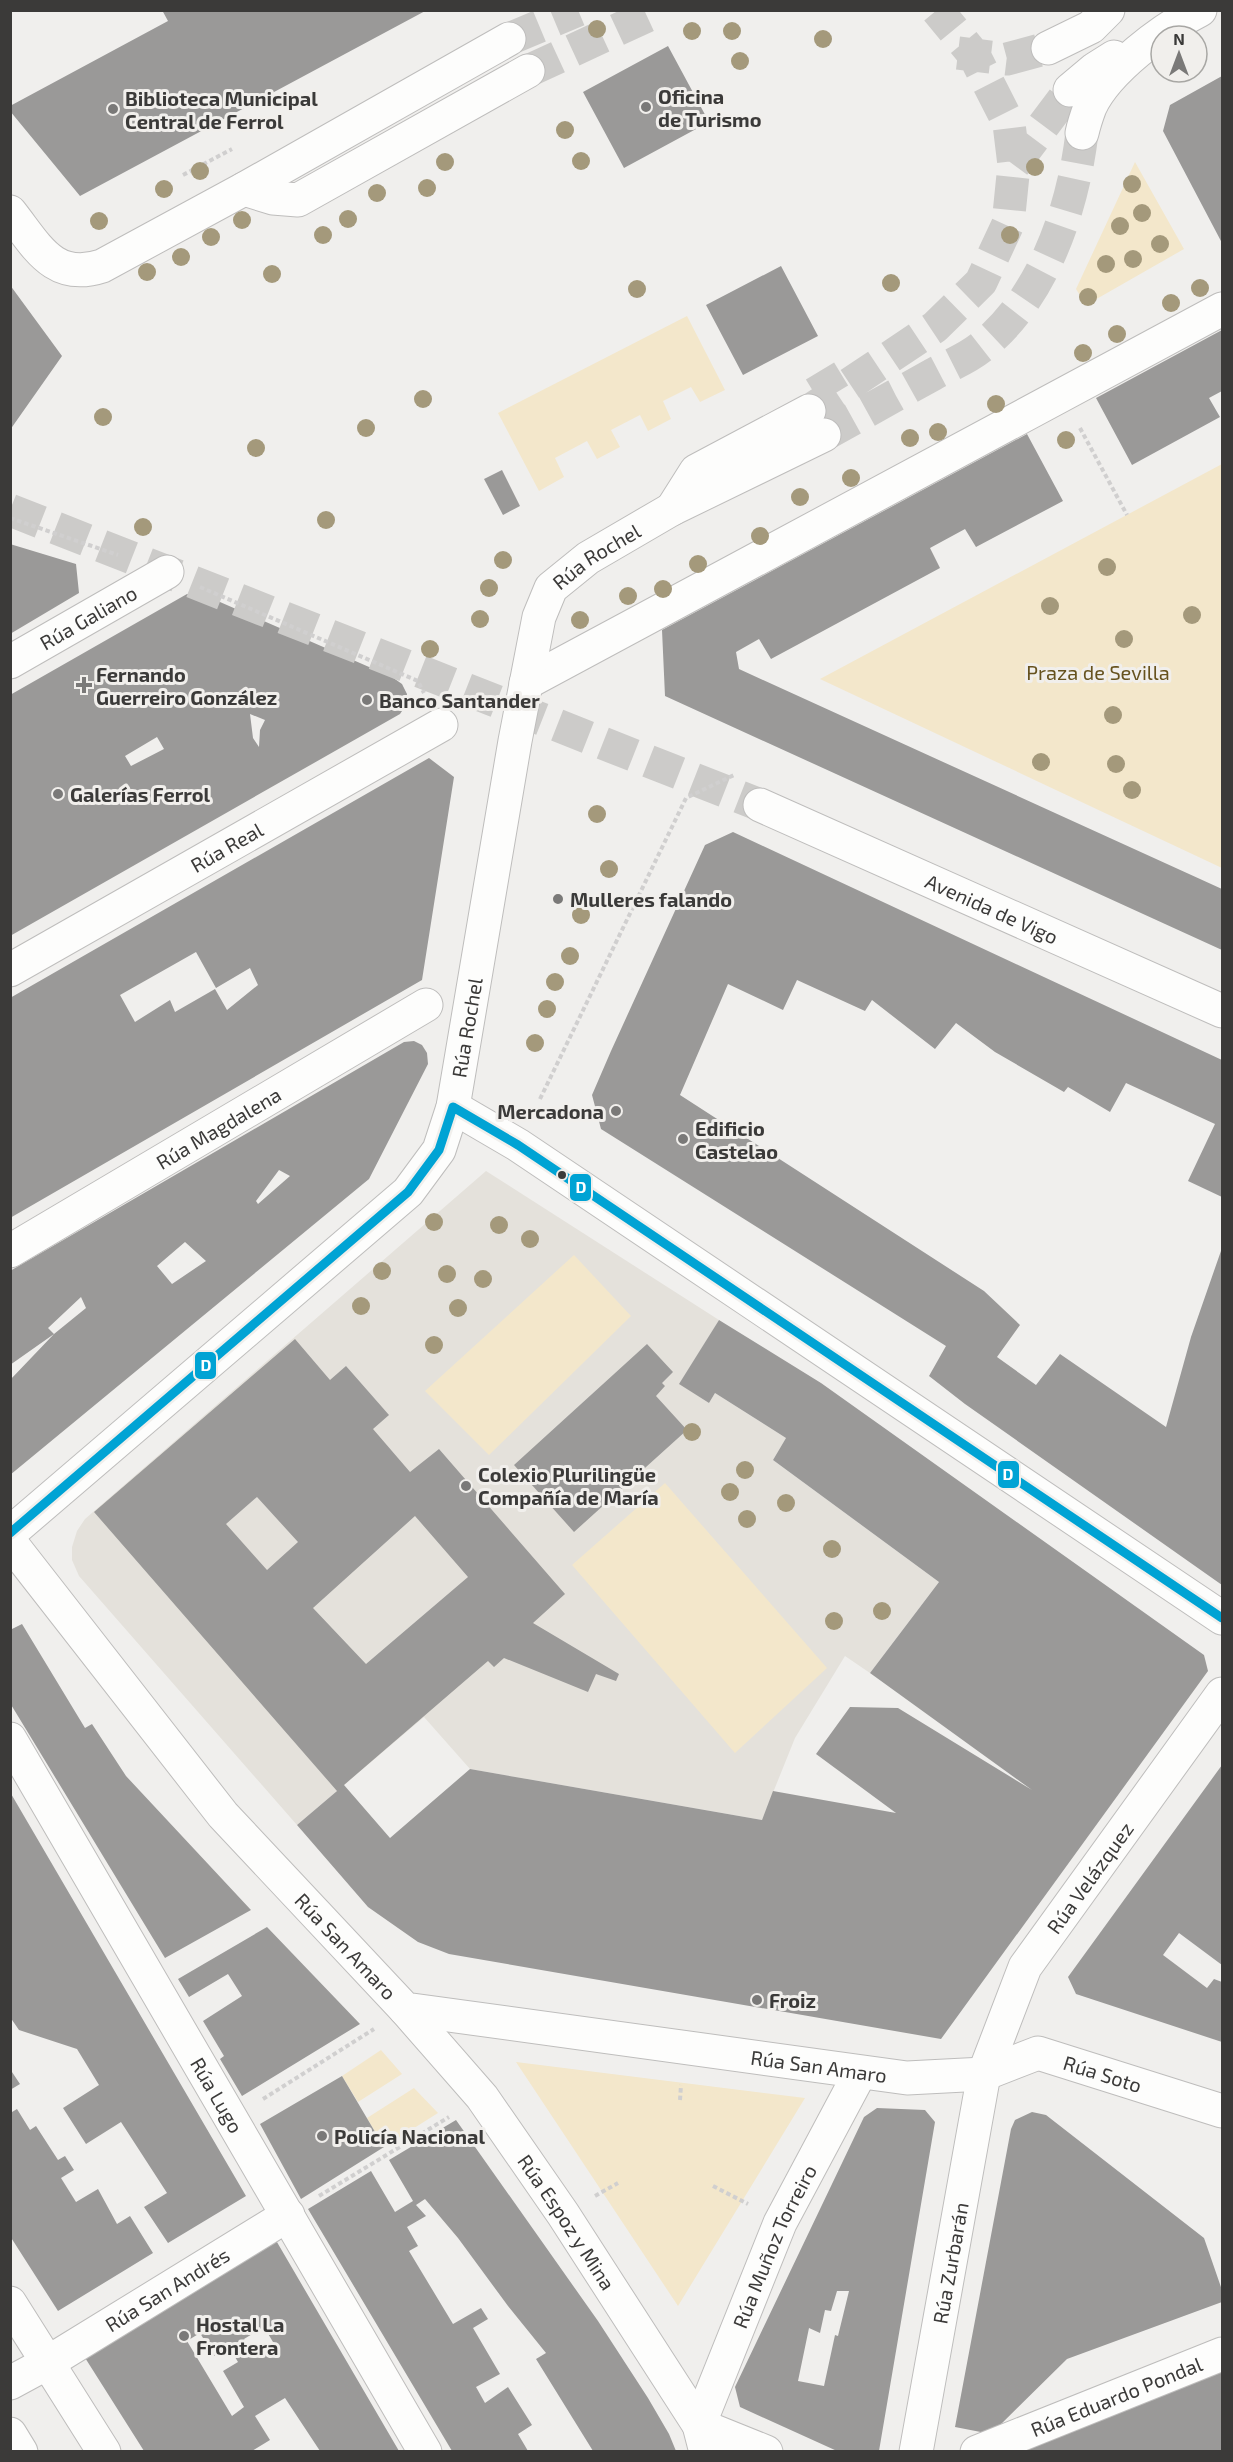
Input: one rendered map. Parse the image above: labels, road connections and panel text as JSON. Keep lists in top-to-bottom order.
{
  "streets": {
    "street": [
      "Rúa Rochel",
      "Rúa Galiano",
      "Rúa Real",
      "Avenida de Vigo",
      "Rúa Magdalena",
      "Rúa Velázquez",
      "Rúa San Amaro",
      "Rúa Soto",
      "Rúa Lugo",
      "Rúa Espoz y Mina",
      "Rúa Muñoz Torreiro",
      "Rúa Zurbarán",
      "Rúa San Andrés",
      "Rúa Eduardo Pondal"
    ]
  },
  "crossings": [
    ["Rúa Velázquez", "Rúa San Amaro"],
    ["Rúa Velázquez", "Rúa Soto"],
    ["Rúa Velázquez", "Rúa Zurbarán"],
    ["Rúa San Amaro", "Rúa Soto"],
    ["Rúa San Amaro", "Rúa Espoz y Mina"],
    ["Rúa San Amaro", "Rúa Muñoz Torreiro"],
    ["Rúa San Amaro", "Rúa Zurbarán"],
    ["Rúa Soto", "Rúa Zurbarán"],
    ["Rúa Lugo", "Rúa San Andrés"],
    ["Rúa Espoz y Mina", "Rúa Muñoz Torreiro"]
  ],
  "parks": ["Praza de Sevilla"],
  "places": {
    "other": [
      "Oficina de Turismo",
      "Biblioteca Municipal Central de Ferrol",
      "Banco Santander",
      "Galerías Ferrol",
      "Mulleres falando",
      "Mercadona",
      "Edificio Castelao",
      "Colexio Plurilingüe Compañía de María",
      "Froiz",
      "Policía Nacional",
      "Hostal La Frontera"
    ],
    "health": ["Fernando Guerreiro González"]
  },
  "lines": ["transit line D"],
  "north": "top"
}
